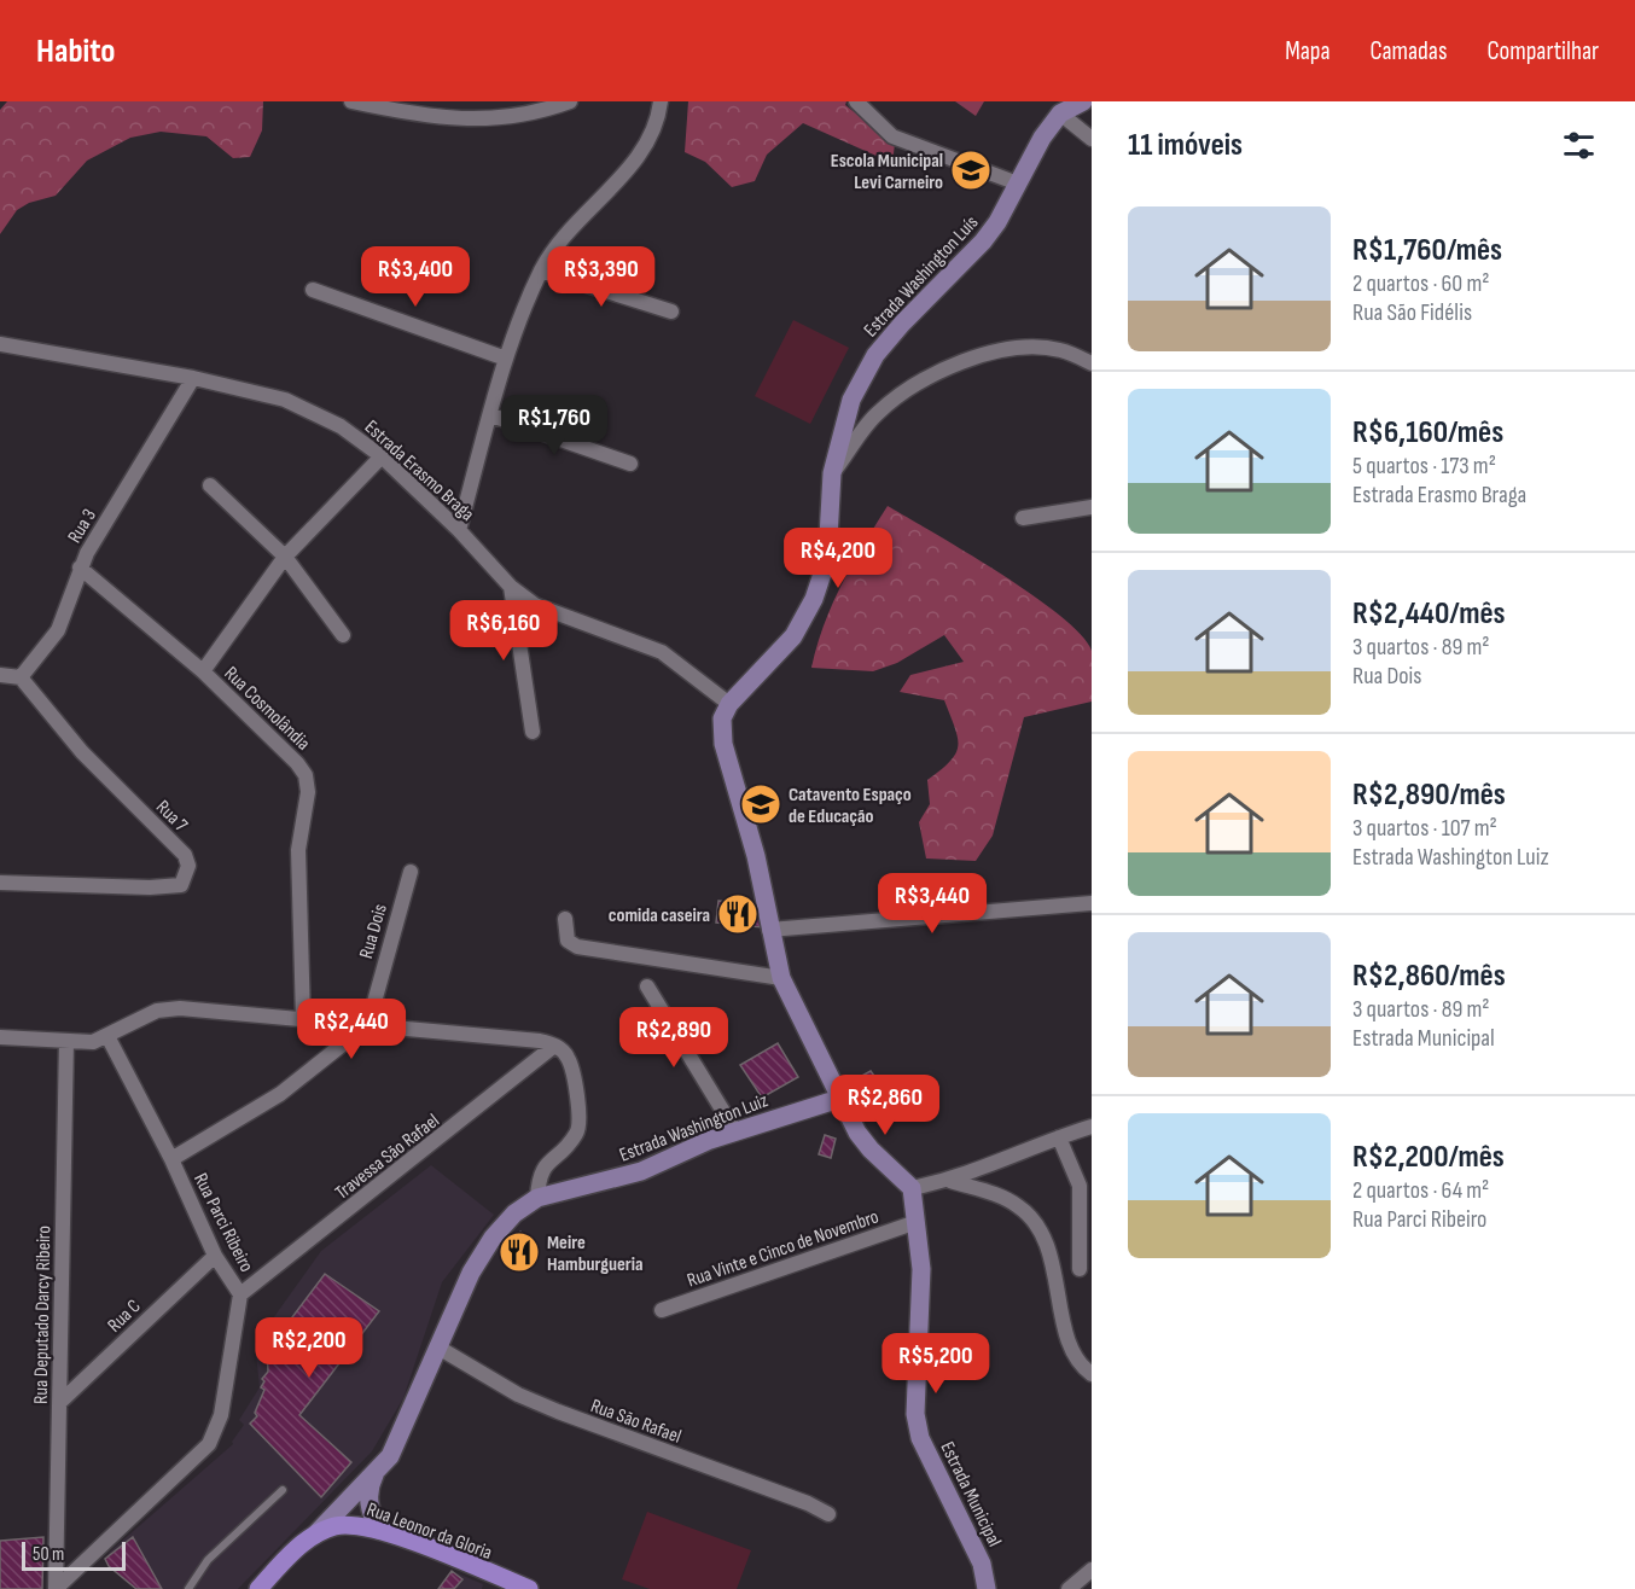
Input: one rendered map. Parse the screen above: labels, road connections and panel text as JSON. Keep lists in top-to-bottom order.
{
  "streets": {
    "main road": ["Estrada Washington Luiz", "Rua Leonor da Gloria"],
    "street": [
      "Estrada Washington Luís",
      "Estrada Erasmo Braga",
      "Rua 3",
      "Rua Cosmolândia",
      "Rua 7",
      "Rua Dois",
      "Travessa São Rafael",
      "Rua Parci Ribeiro",
      "Rua Vinte e Cinco de Novembro",
      "Rua Deputado Darcy Ribeiro",
      "Rua C",
      "Rua São Rafael",
      "Estrada Municipal"
    ]
  },
  "crossings": [
    ["Estrada Washington Luís", "Estrada Erasmo Braga"],
    ["Estrada Erasmo Braga", "Rua 3"],
    ["Rua 3", "Rua Cosmolândia"],
    ["Rua 3", "Rua 7"],
    ["Estrada Washington Luiz", "Rua São Rafael"],
    ["Estrada Washington Luiz", "Rua Leonor da Gloria"],
    ["Travessa São Rafael", "Rua Parci Ribeiro"],
    ["Rua Parci Ribeiro", "Rua Deputado Darcy Ribeiro"],
    ["Rua Parci Ribeiro", "Rua C"],
    ["Rua Vinte e Cinco de Novembro", "Estrada Municipal"],
    ["Rua Deputado Darcy Ribeiro", "Rua C"]
  ],
  "places": {
    "school or university": ["Escola Municipal Levi Carneiro", "Catavento Espaço de Educação"],
    "restaurant": ["comida caseira", "Meire Hamburgueria"]
  },
  "scale_bar": "50 m",
  "page": {
    "header": "Habito",
    "nav": ["Mapa", "Camadas", "Compartilhar"],
    "heading": "11 imóveis",
    "list": [
      {
        "name": "R$1,760/mês",
        "note": "2 quartos · 60 m² · Rua São Fidélis"
      },
      {
        "name": "R$6,160/mês",
        "note": "5 quartos · 173 m² · Estrada Erasmo Braga"
      },
      {
        "name": "R$2,440/mês",
        "note": "3 quartos · 89 m² · Rua Dois"
      },
      {
        "name": "R$2,890/mês",
        "note": "3 quartos · 107 m² · Estrada Washington Luiz"
      },
      {
        "name": "R$2,860/mês",
        "note": "3 quartos · 89 m² · Estrada Municipal"
      },
      {
        "name": "R$2,200/mês",
        "note": "2 quartos · 64 m² · Rua Parci Ribeiro"
      }
    ],
    "price": [
      "R$3,400",
      "R$3,390",
      "R$1,760",
      "R$4,200",
      "R$6,160",
      "R$3,440",
      "R$2,440",
      "R$2,890",
      "R$2,860",
      "R$2,200",
      "R$5,200"
    ],
    "scale": "50 m"
  }
}
